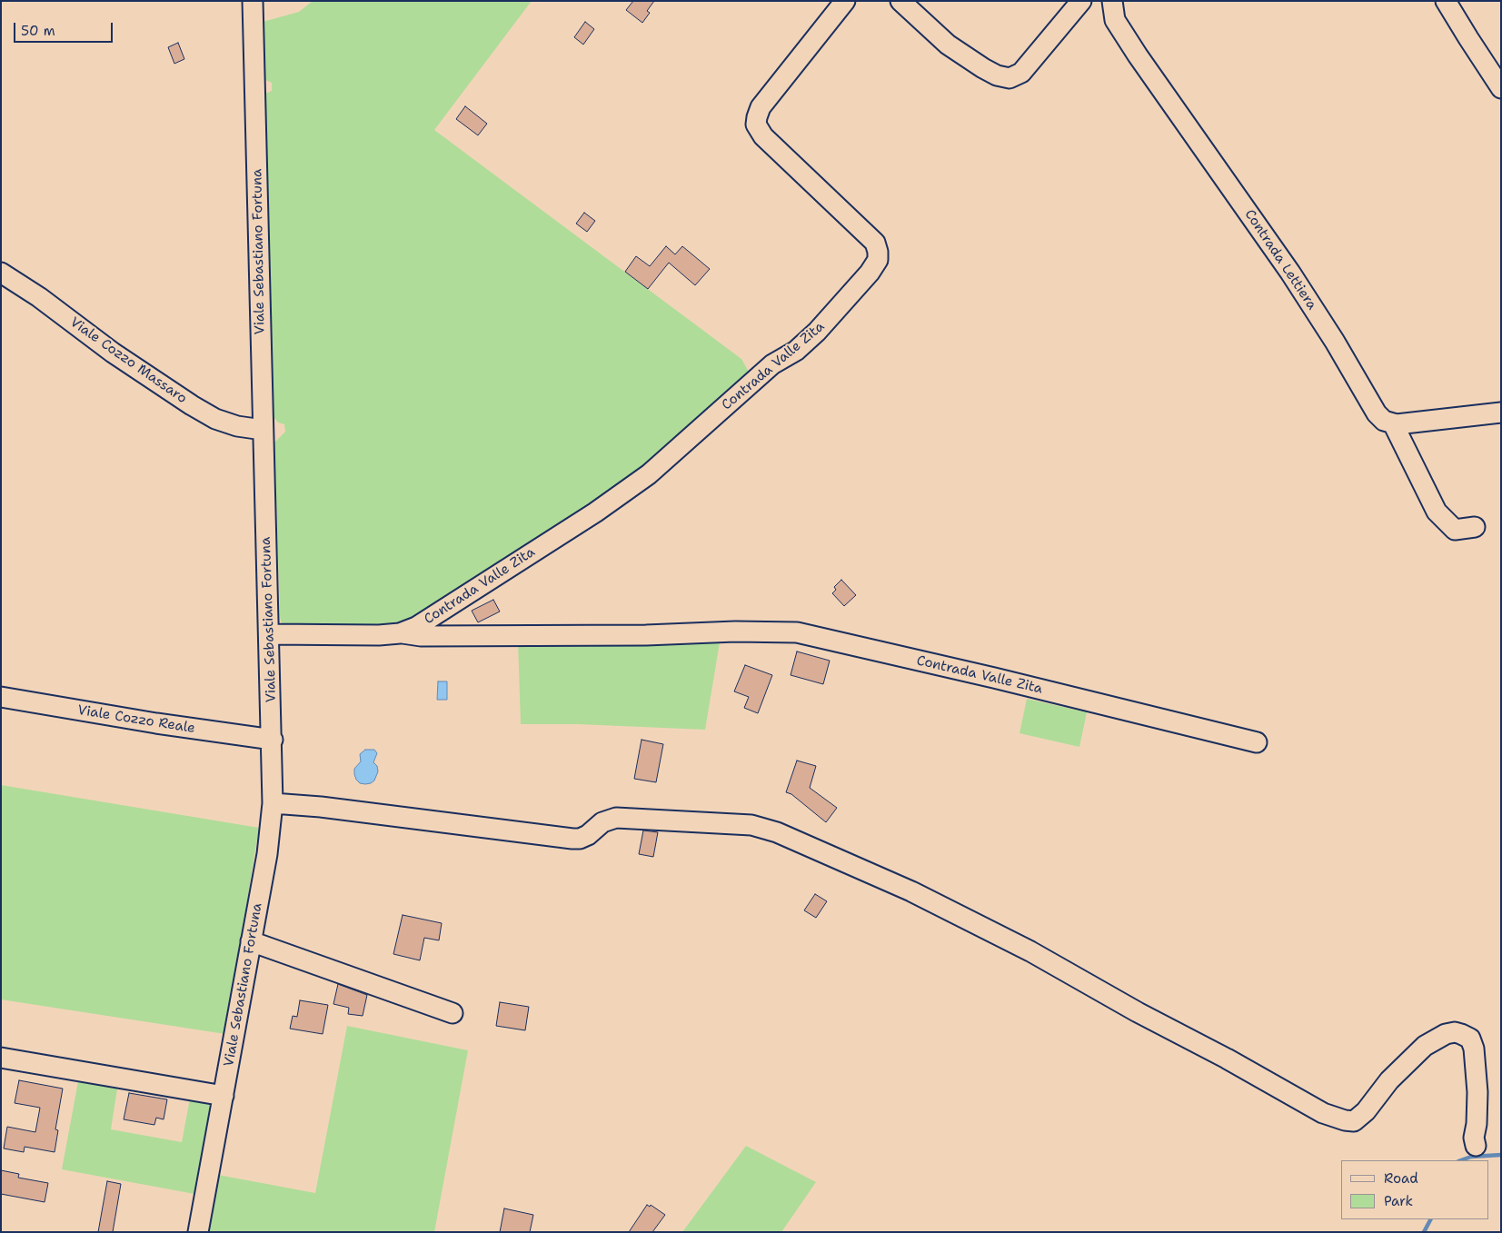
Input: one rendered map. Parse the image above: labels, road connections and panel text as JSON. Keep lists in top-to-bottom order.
{
  "streets": {
    "street": [
      "Viale Sebastiano Fortuna",
      "Contrada Lettiera",
      "Viale Cozzo Massaro",
      "Contrada Valle Zita",
      "Viale Cozzo Reale"
    ]
  },
  "crossings": [
    ["Viale Sebastiano Fortuna", "Viale Cozzo Massaro"],
    ["Viale Sebastiano Fortuna", "Contrada Valle Zita"],
    ["Viale Sebastiano Fortuna", "Viale Cozzo Reale"]
  ],
  "legend": ["Road", "Park"],
  "scale_bar": "50 m"
}
